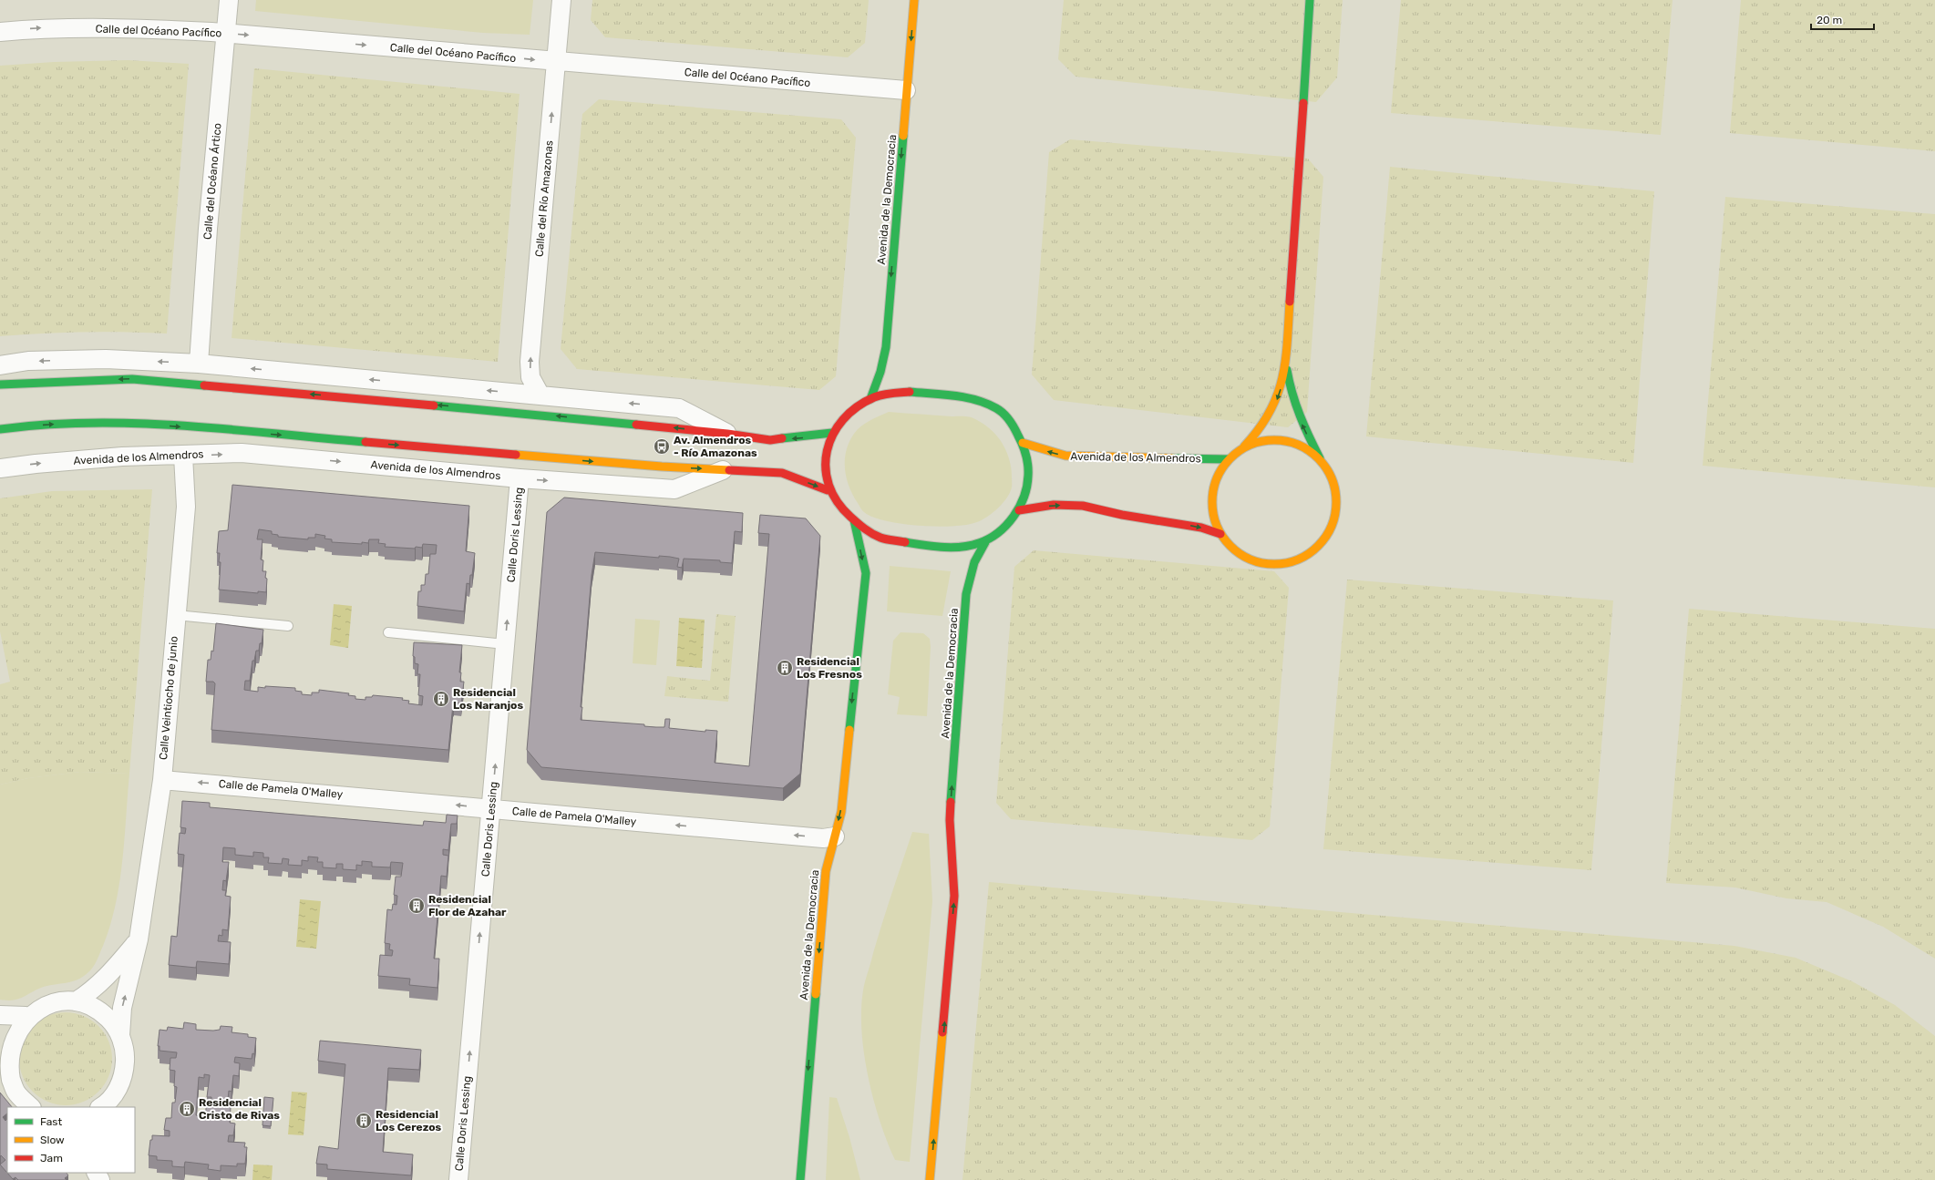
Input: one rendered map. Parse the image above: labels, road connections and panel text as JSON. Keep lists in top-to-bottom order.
{
  "streets": {
    "street": [
      "Calle del Océano Pacífico",
      "Calle del Océano Ártico",
      "Calle del Río Amazonas",
      "Avenida de la Democracia",
      "Avenida de los Almendros",
      "Calle Doris Lessing",
      "Calle Veintiocho de junio",
      "Calle de Pamela O'Malley"
    ]
  },
  "crossings": [
    ["Calle del Océano Pacífico", "Calle del Océano Ártico"],
    ["Calle del Océano Pacífico", "Calle del Río Amazonas"],
    ["Calle del Océano Pacífico", "Avenida de la Democracia"],
    ["Avenida de la Democracia", "Calle de Pamela O'Malley"],
    ["Avenida de los Almendros", "Calle Doris Lessing"],
    ["Avenida de los Almendros", "Calle Veintiocho de junio"],
    ["Calle Doris Lessing", "Calle de Pamela O'Malley"],
    ["Calle Veintiocho de junio", "Calle de Pamela O'Malley"]
  ],
  "one_way": [
    "Calle del Océano Pacífico",
    "Calle del Río Amazonas",
    "Calle Doris Lessing",
    "Calle de Pamela O'Malley"
  ],
  "places": {
    "bus stop": ["Av. Almendros - Río Amazonas"],
    "building": [
      "Residencial Los Fresnos",
      "Residencial Los Naranjos",
      "Residencial Flor de Azahar",
      "Residencial Cristo de Rivas",
      "Residencial Los Cerezos"
    ]
  },
  "legend": ["Fast", "Slow", "Jam"],
  "scale_bar": "20 m"
}
